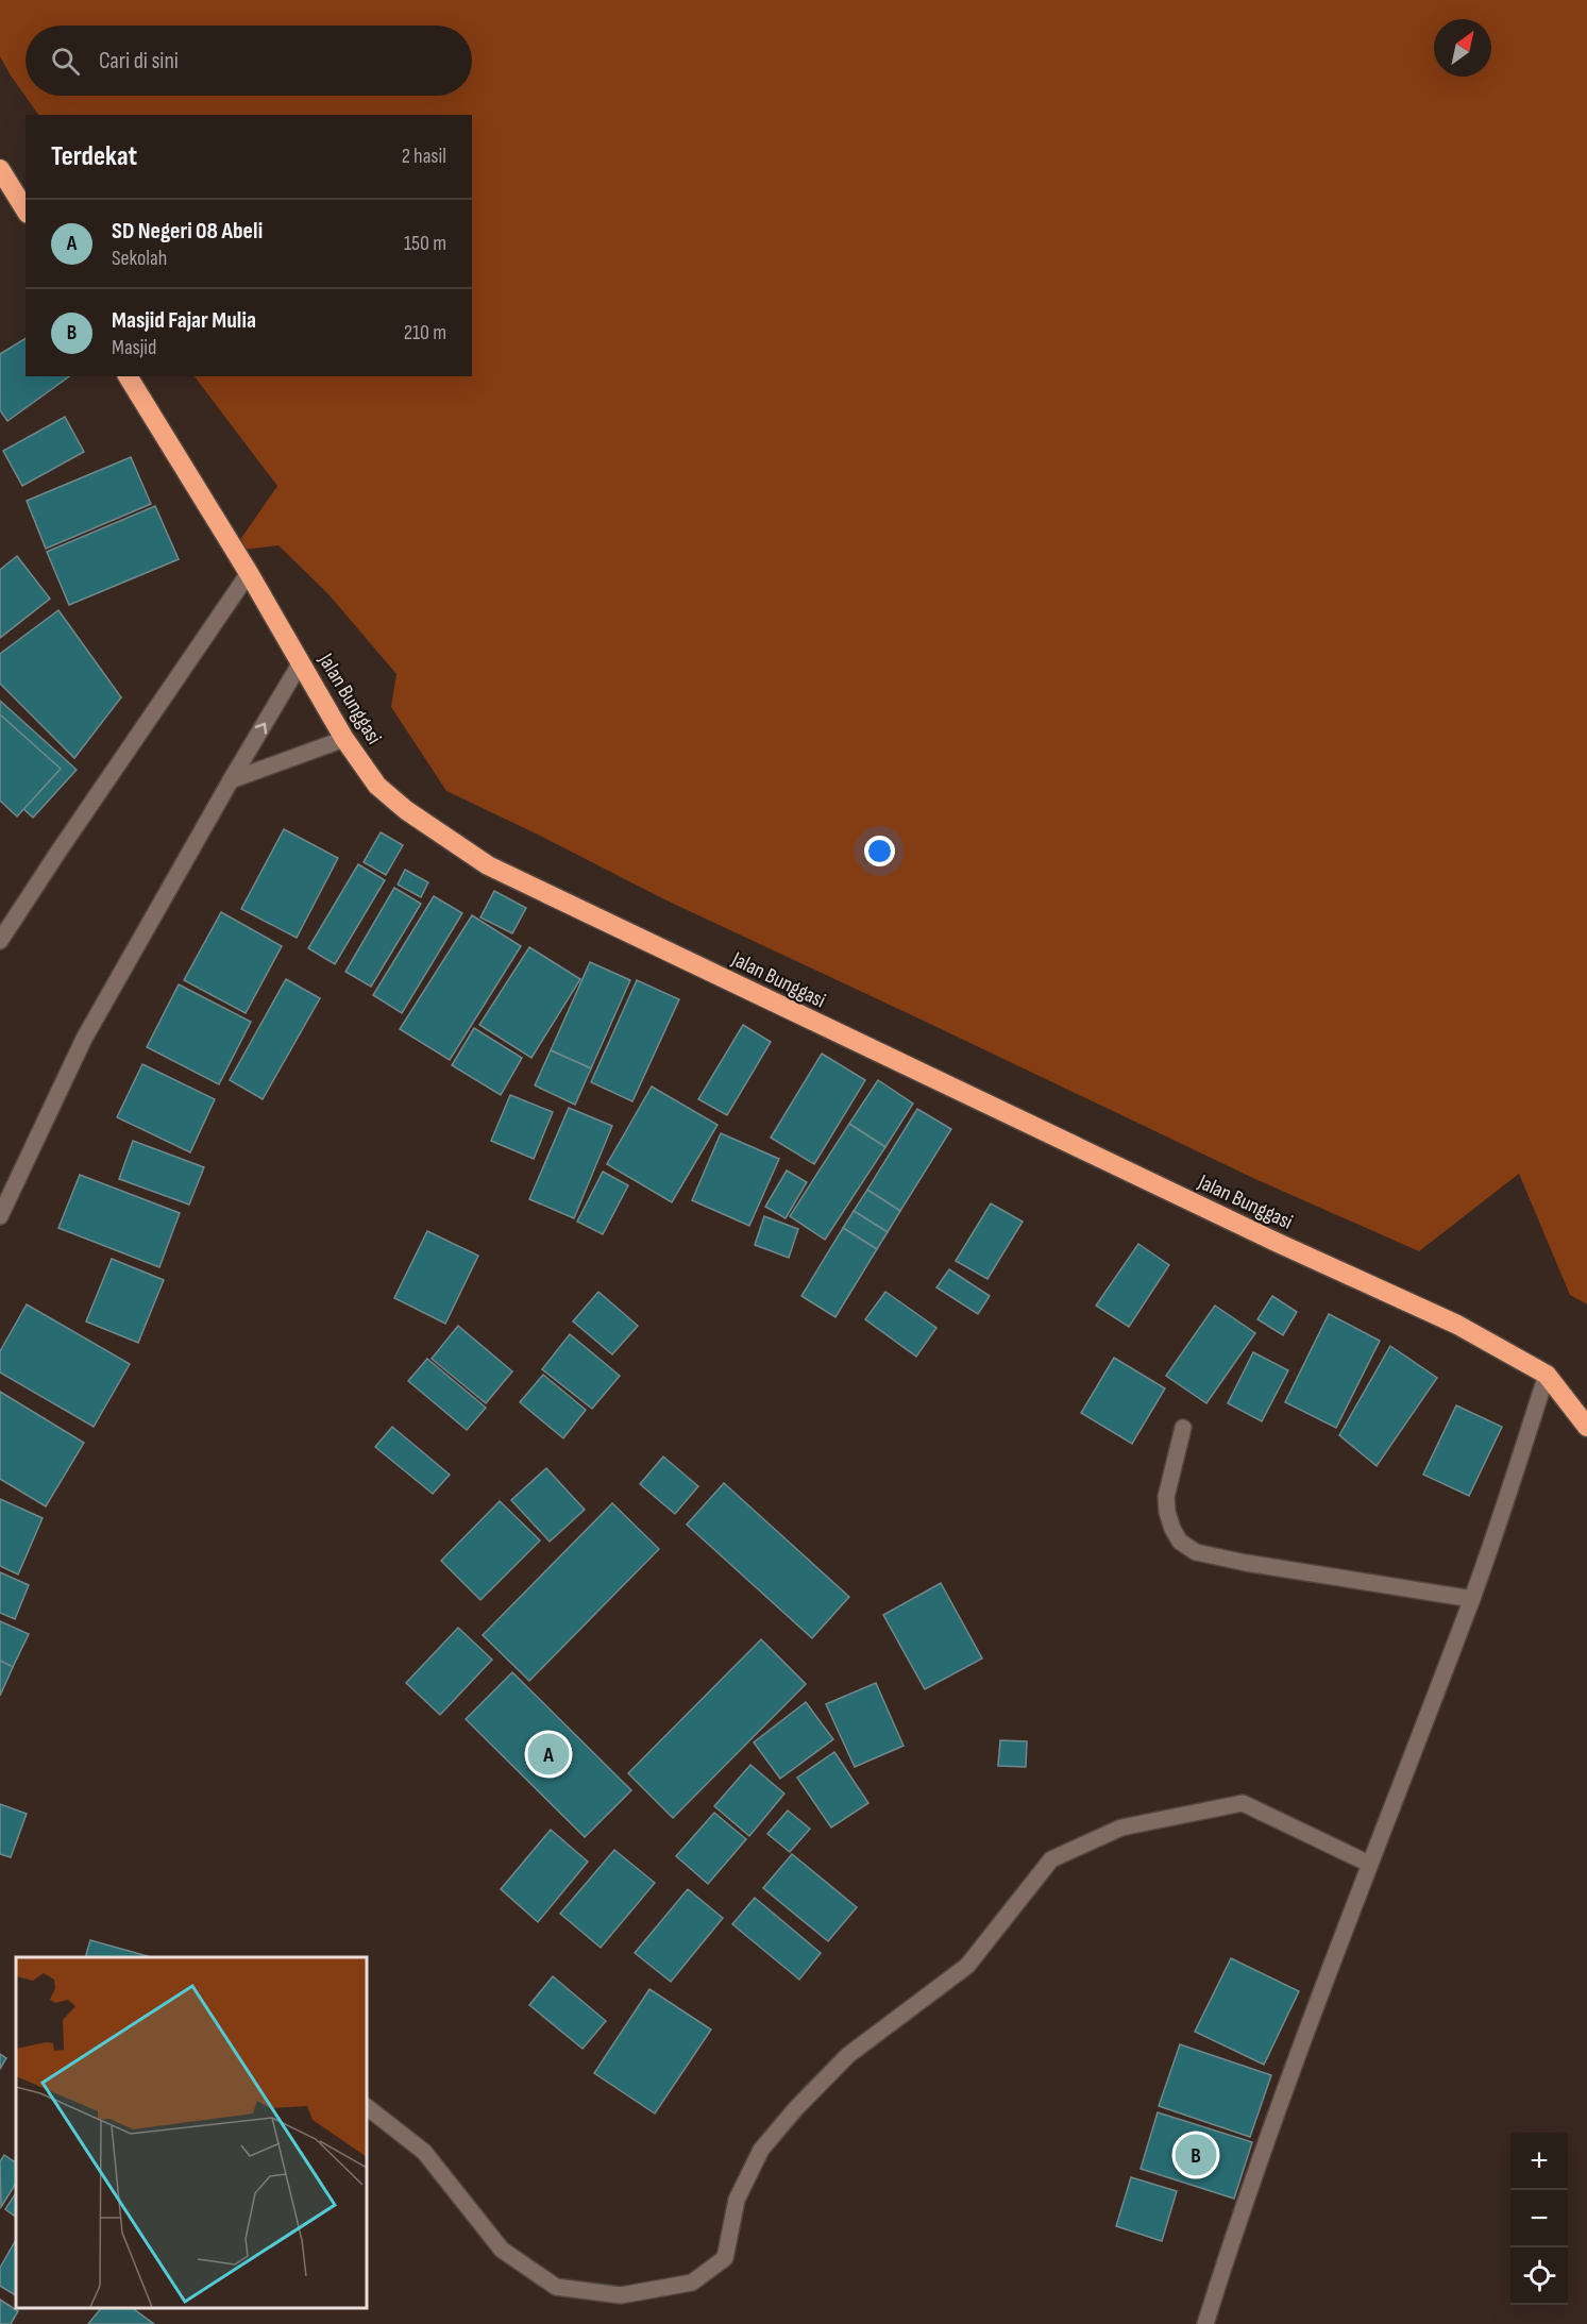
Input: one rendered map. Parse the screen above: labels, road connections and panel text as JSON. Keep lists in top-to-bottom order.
{
  "streets": {
    "highway": ["Jalan Bunggasi"]
  },
  "north": "top right",
  "page": {
    "search": "Cari di sini",
    "heading": ["Terdekat", "2 hasil"],
    "list": [
      {
        "mark": "A",
        "name": "SD Negeri 08 Abeli",
        "note": "Sekolah",
        "value": "150 m"
      },
      {
        "mark": "B",
        "name": "Masjid Fajar Mulia",
        "note": "Masjid",
        "value": "210 m"
      }
    ],
    "pins": ["A", "B"],
    "map_buttons": ["+", "−"]
  }
}
